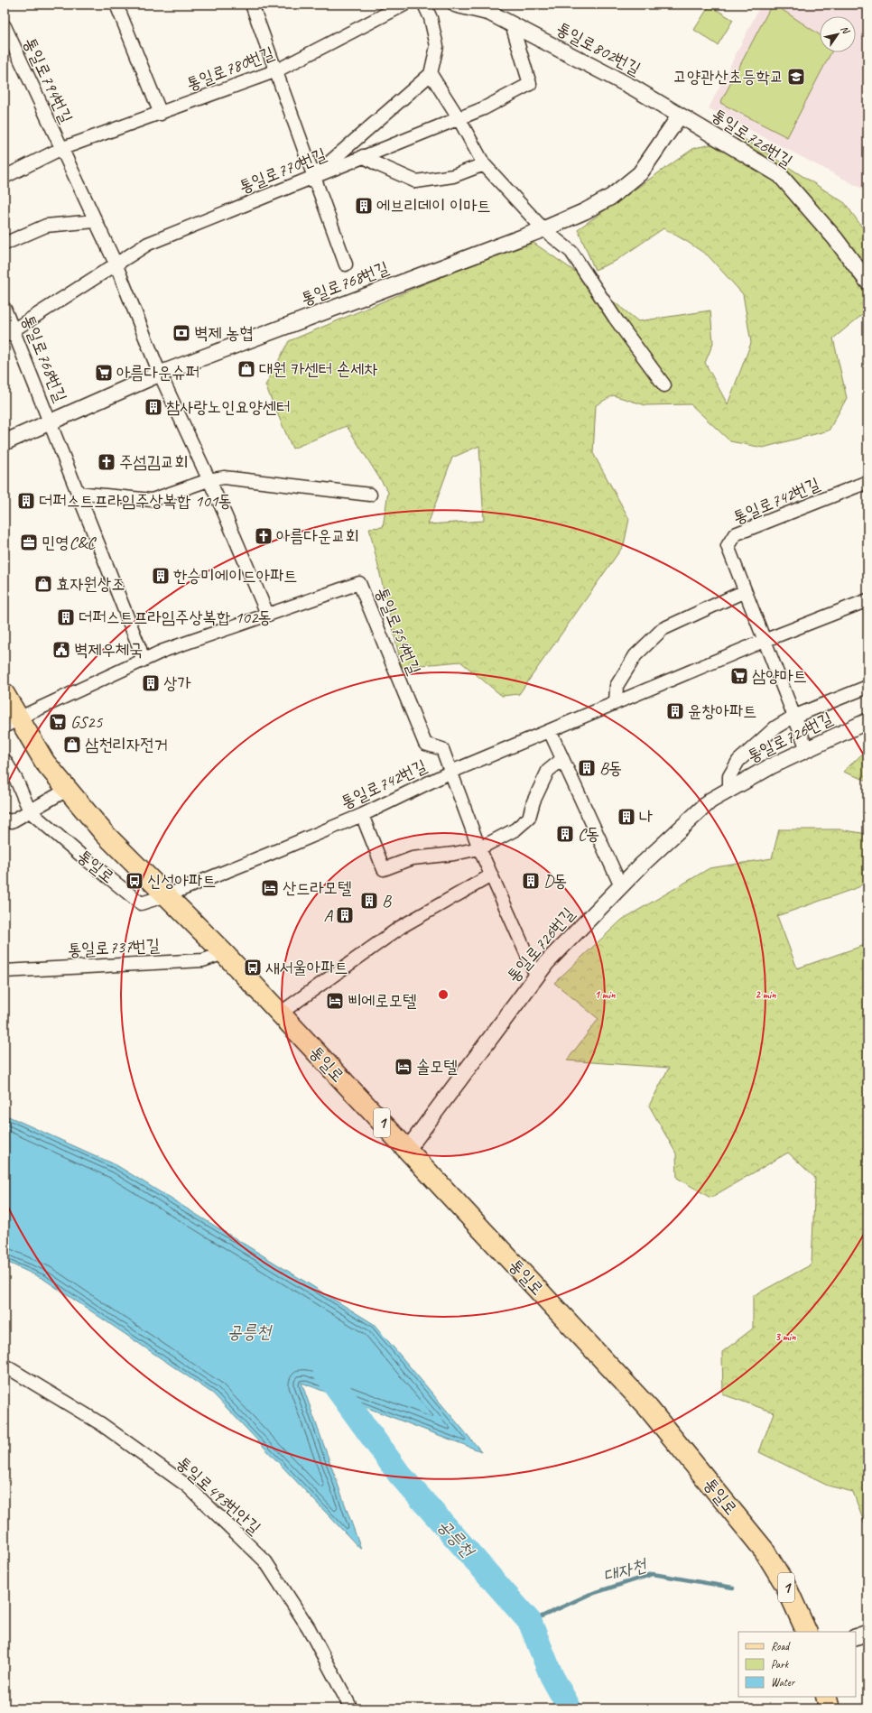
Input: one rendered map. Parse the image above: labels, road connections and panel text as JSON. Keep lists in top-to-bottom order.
{
  "streets": {
    "main road": ["통일로", "1"],
    "street": [
      "통일로802번길",
      "통일로780번길",
      "통일로794번길",
      "통일로726번길",
      "통일로770번길",
      "통일로768번길",
      "통일로742번길",
      "통일로754번길",
      "통일로737번길",
      "통일로493번안길"
    ]
  },
  "crossings": [
    ["통일로802번길", "통일로726번길"],
    ["통일로802번길", "통일로770번길"],
    ["통일로802번길", "통일로768번길"],
    ["통일로780번길", "통일로794번길"],
    ["통일로726번길", "통일로768번길"],
    ["통일로726번길", "통일로"],
    ["통일로770번길", "통일로768번길"],
    ["통일로768번길", "통일로754번길"],
    ["통일로742번길", "통일로754번길"],
    ["통일로742번길", "통일로"],
    ["통일로754번길", "통일로"],
    ["통일로", "통일로737번길"]
  ],
  "water": ["공릉천", "대자천"],
  "places": {
    "school or university": ["고양관산초등학교"],
    "building": [
      "에브리데이 이마트",
      "참사랑노인요양센터",
      "더퍼스트프라임주상복합 101동",
      "한승미에이드아파트",
      "더퍼스트프라임주상복합 102동",
      "상가",
      "윤창아파트",
      "B동",
      "나",
      "C동",
      "D동",
      "B",
      "A"
    ],
    "bank": ["벽제 농협"],
    "shop": ["대원 카센터 손세차", "효자원상조", "삼천리자전거"],
    "supermarket": ["아름다운슈퍼", "삼양마트", "GS25"],
    "church": ["주섬김교회", "아름다운교회"],
    "office": ["민영C&C"],
    "public building": ["벽제우체국"],
    "bus stop": ["신성아파트", "새서울아파트"],
    "hotel": ["산드라모텔", "삐에로모텔", "솔모텔"]
  },
  "legend": ["Road", "Park", "Water"],
  "north": "top right",
  "rings": ["1 min", "2 min", "3 min"]
}
